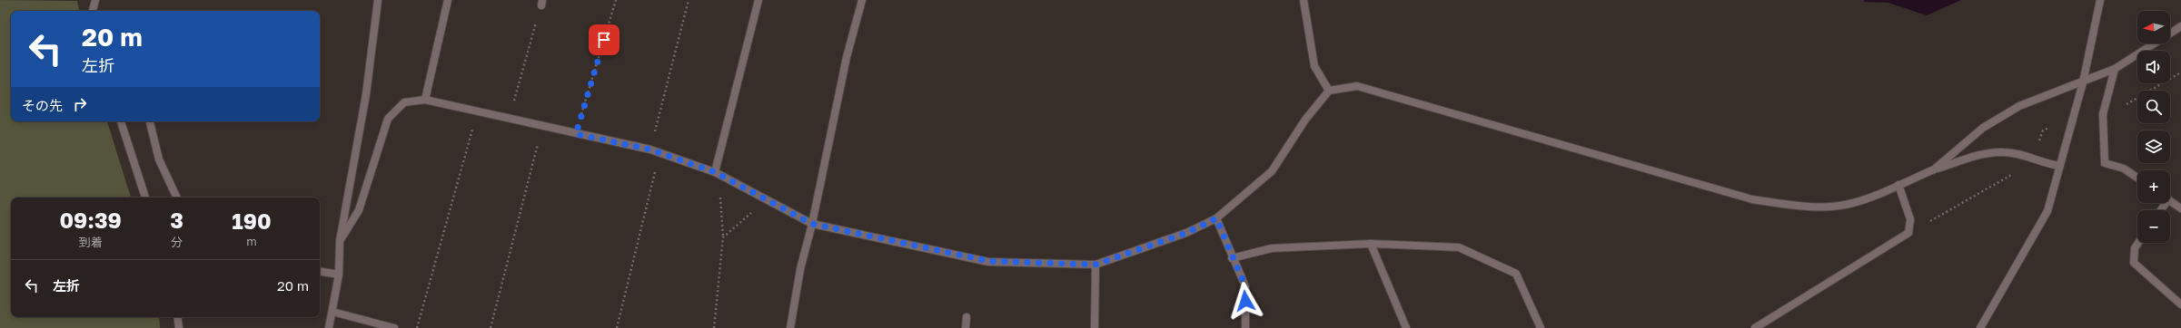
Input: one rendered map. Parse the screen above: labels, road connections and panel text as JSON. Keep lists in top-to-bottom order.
{
  "north": "left",
  "page": {
    "map_buttons": ["+", "−"],
    "turn": ["20 m", "左折"],
    "then": "その先",
    "eta": [
      "09:39",
      "到着",
      "3",
      "分",
      "190",
      "m"
    ],
    "list": [
      {
        "name": "左折",
        "value": "20 m"
      }
    ]
  }
}
